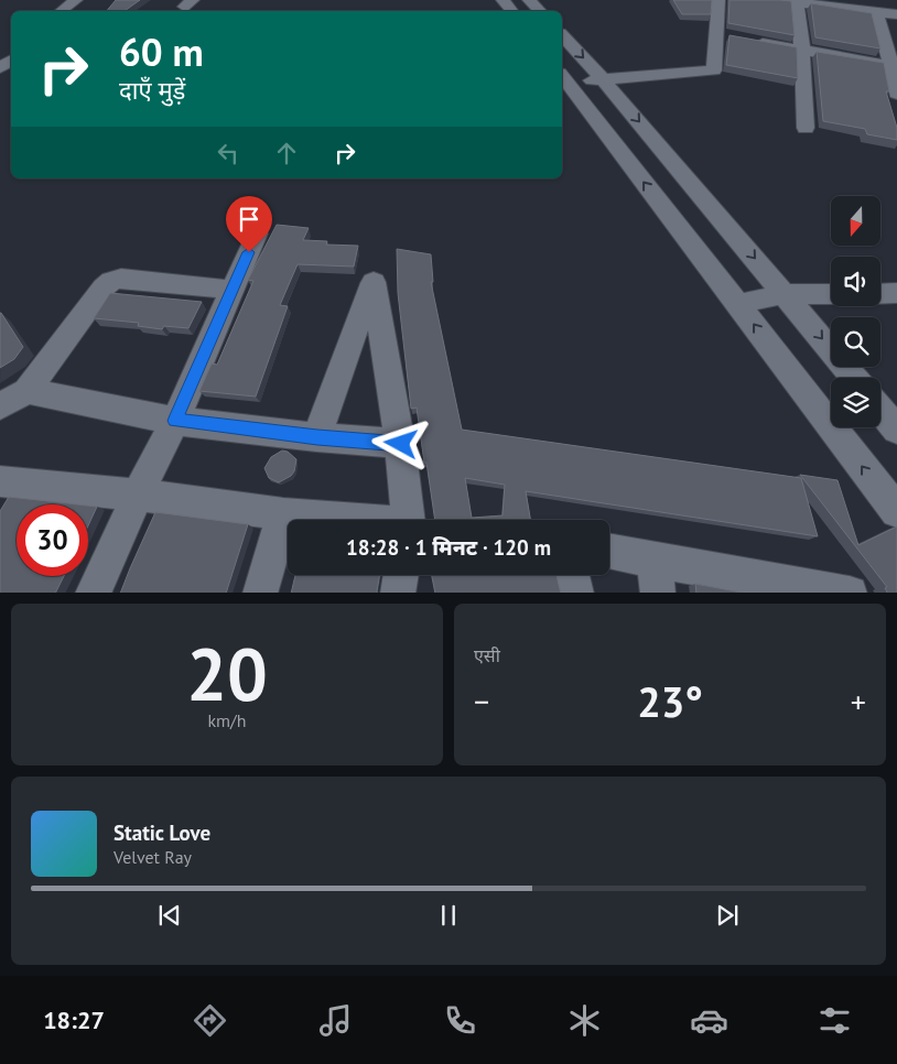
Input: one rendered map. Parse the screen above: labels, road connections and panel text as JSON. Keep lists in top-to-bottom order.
{
  "north": "bottom",
  "page": {
    "turn": ["60 m", "दाएँ मुड़ें"],
    "limit": "30",
    "trip": "18:28 · 1 मिनट · 120 m",
    "tile": [
      ["20", "km/h"],
      "एसी"
    ],
    "heat": ["−", "23°", "+"],
    "song": ["Static Love", "Velvet Ray"],
    "tabs": "18:27"
  }
}
